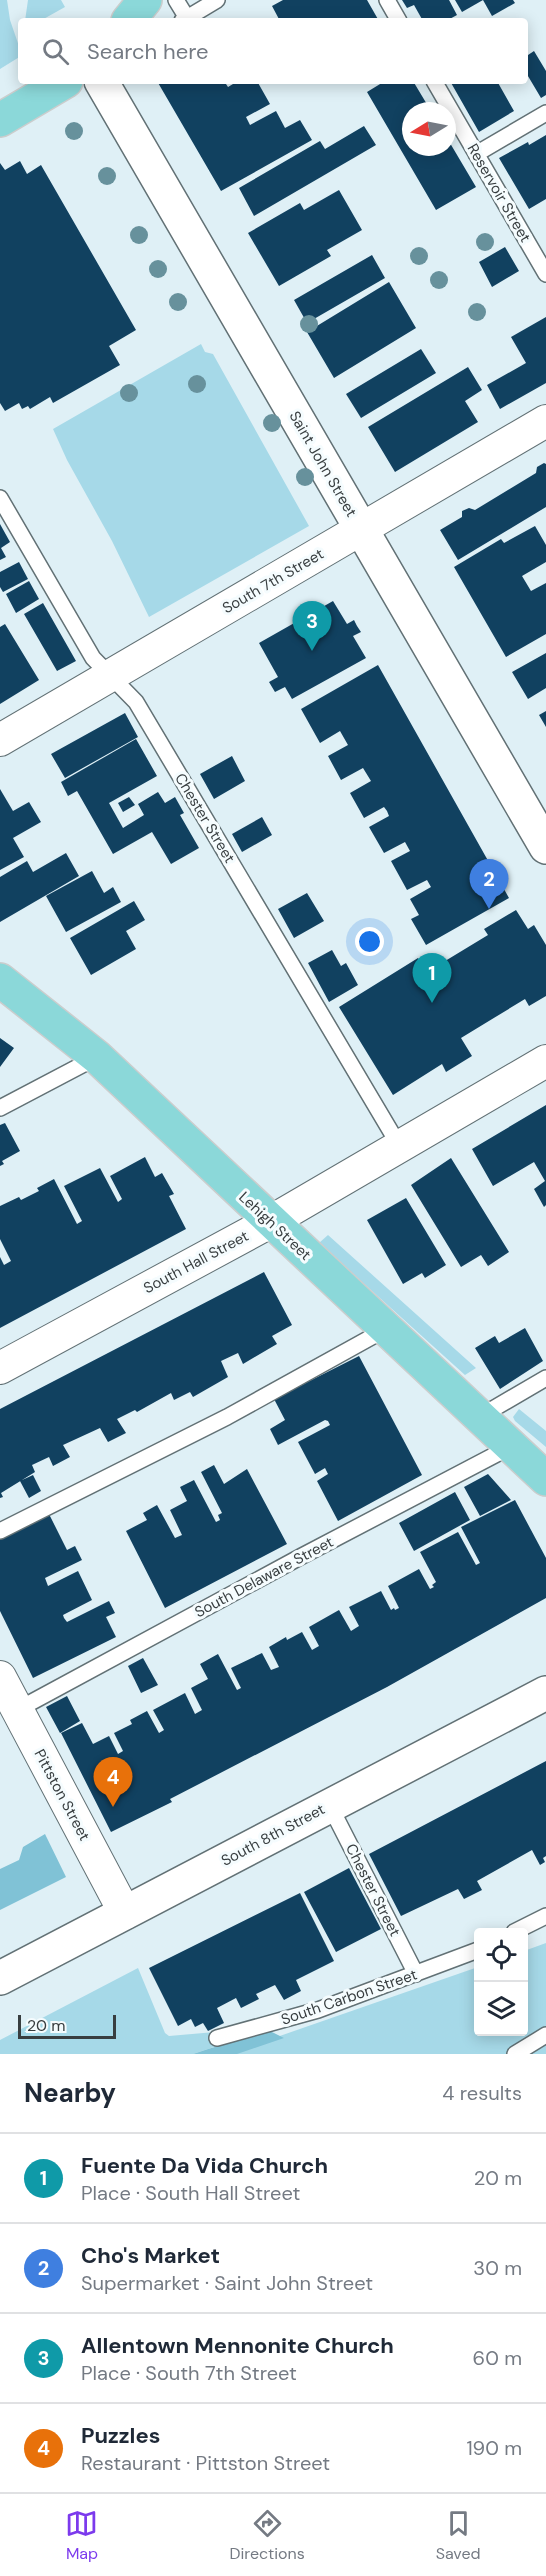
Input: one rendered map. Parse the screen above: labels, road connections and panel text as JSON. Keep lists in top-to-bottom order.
{
  "streets": {
    "main road": ["Lehigh Street"],
    "street": [
      "Saint John Street",
      "South 7th Street",
      "South Hall Street",
      "Pittston Street",
      "South 8th Street"
    ],
    "lane": [
      "Reservoir Street",
      "Chester Street",
      "South Delaware Street",
      "South Carbon Street"
    ]
  },
  "crossings": [
    ["Saint John Street", "South 7th Street"],
    ["South 7th Street", "Chester Street"],
    ["Chester Street", "South Hall Street"],
    ["Chester Street", "South 8th Street"],
    ["Chester Street", "South Carbon Street"],
    ["Lehigh Street", "South Hall Street"],
    ["Lehigh Street", "South Delaware Street"],
    ["South Delaware Street", "Pittston Street"],
    ["Pittston Street", "South 8th Street"]
  ],
  "scale_bar": "20 m",
  "north": "left",
  "page": {
    "search": "Search here",
    "pins": [
      "3",
      "2",
      "1",
      "4"
    ],
    "scale": "20 m",
    "heading": ["Nearby", "4 results"],
    "list": [
      {
        "mark": "1",
        "name": "Fuente Da Vida Church",
        "note": "Place · South Hall Street",
        "value": "20 m"
      },
      {
        "mark": "2",
        "name": "Cho's Market",
        "note": "Supermarket · Saint John Street",
        "value": "30 m"
      },
      {
        "mark": "3",
        "name": "Allentown Mennonite Church",
        "note": "Place · South 7th Street",
        "value": "60 m"
      },
      {
        "mark": "4",
        "name": "Puzzles",
        "note": "Restaurant · Pittston Street",
        "value": "190 m"
      }
    ],
    "nav": ["Map", "Directions", "Saved"]
  }
}
